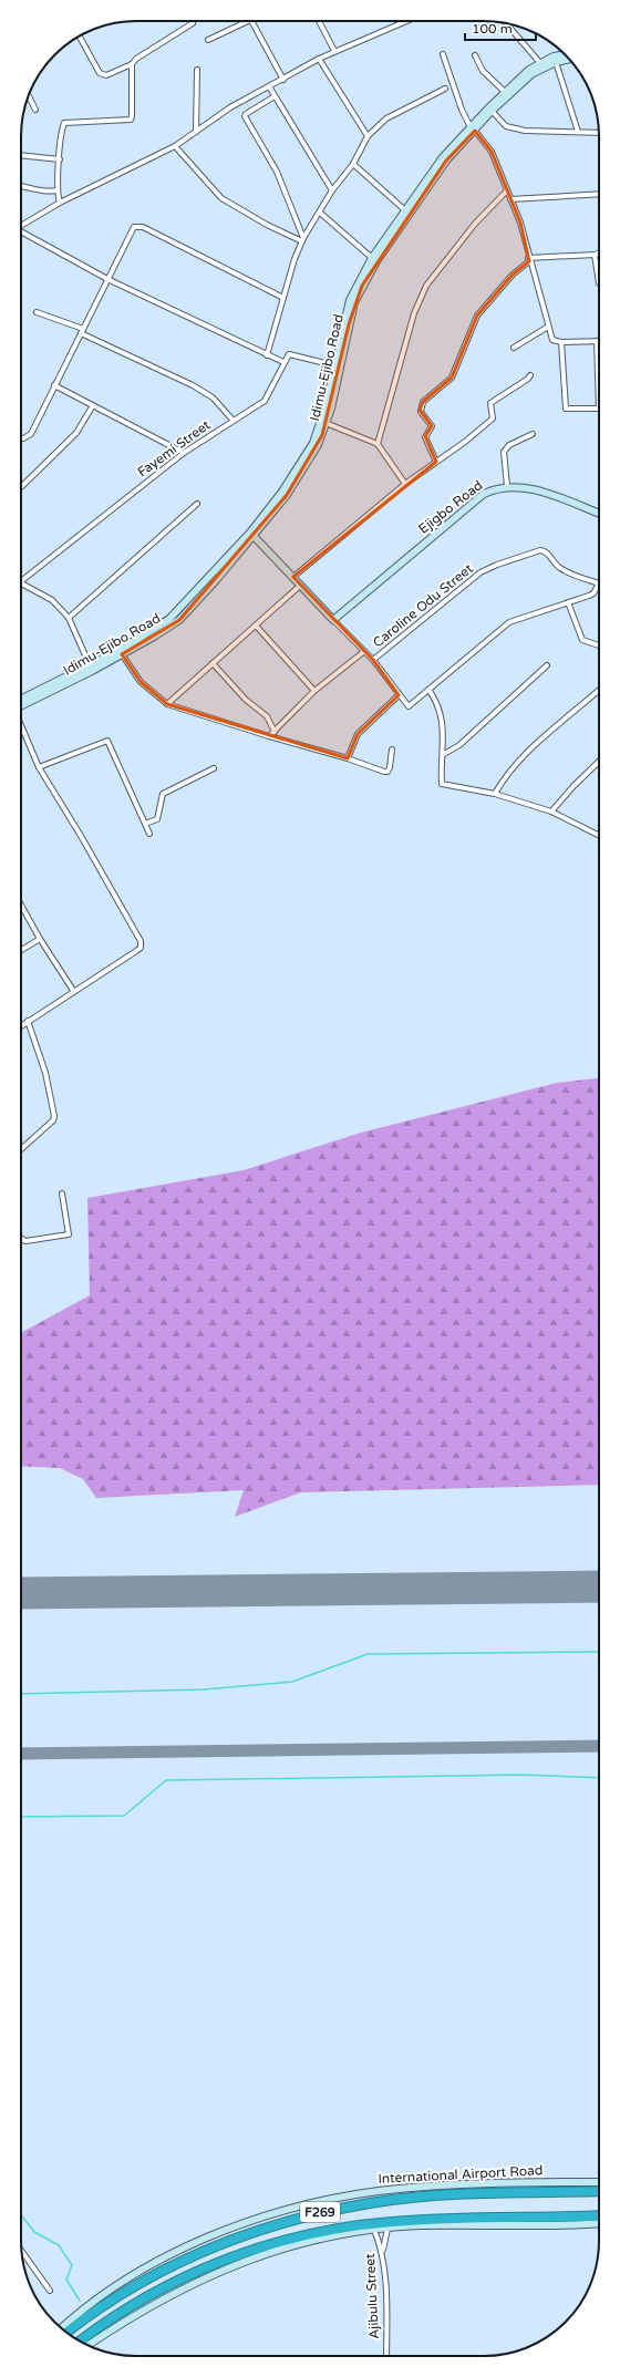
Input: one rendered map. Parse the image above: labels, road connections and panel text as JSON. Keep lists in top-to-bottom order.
{
  "streets": {
    "highway": ["International Airport Road", "F269"],
    "main road": ["Idimu-Ejibo Road", "Ejigbo Road"],
    "street": ["Fayemi Street", "Caroline Odu Street", "Ajibulu Street"]
  },
  "scale_bar": "100 m"
}
